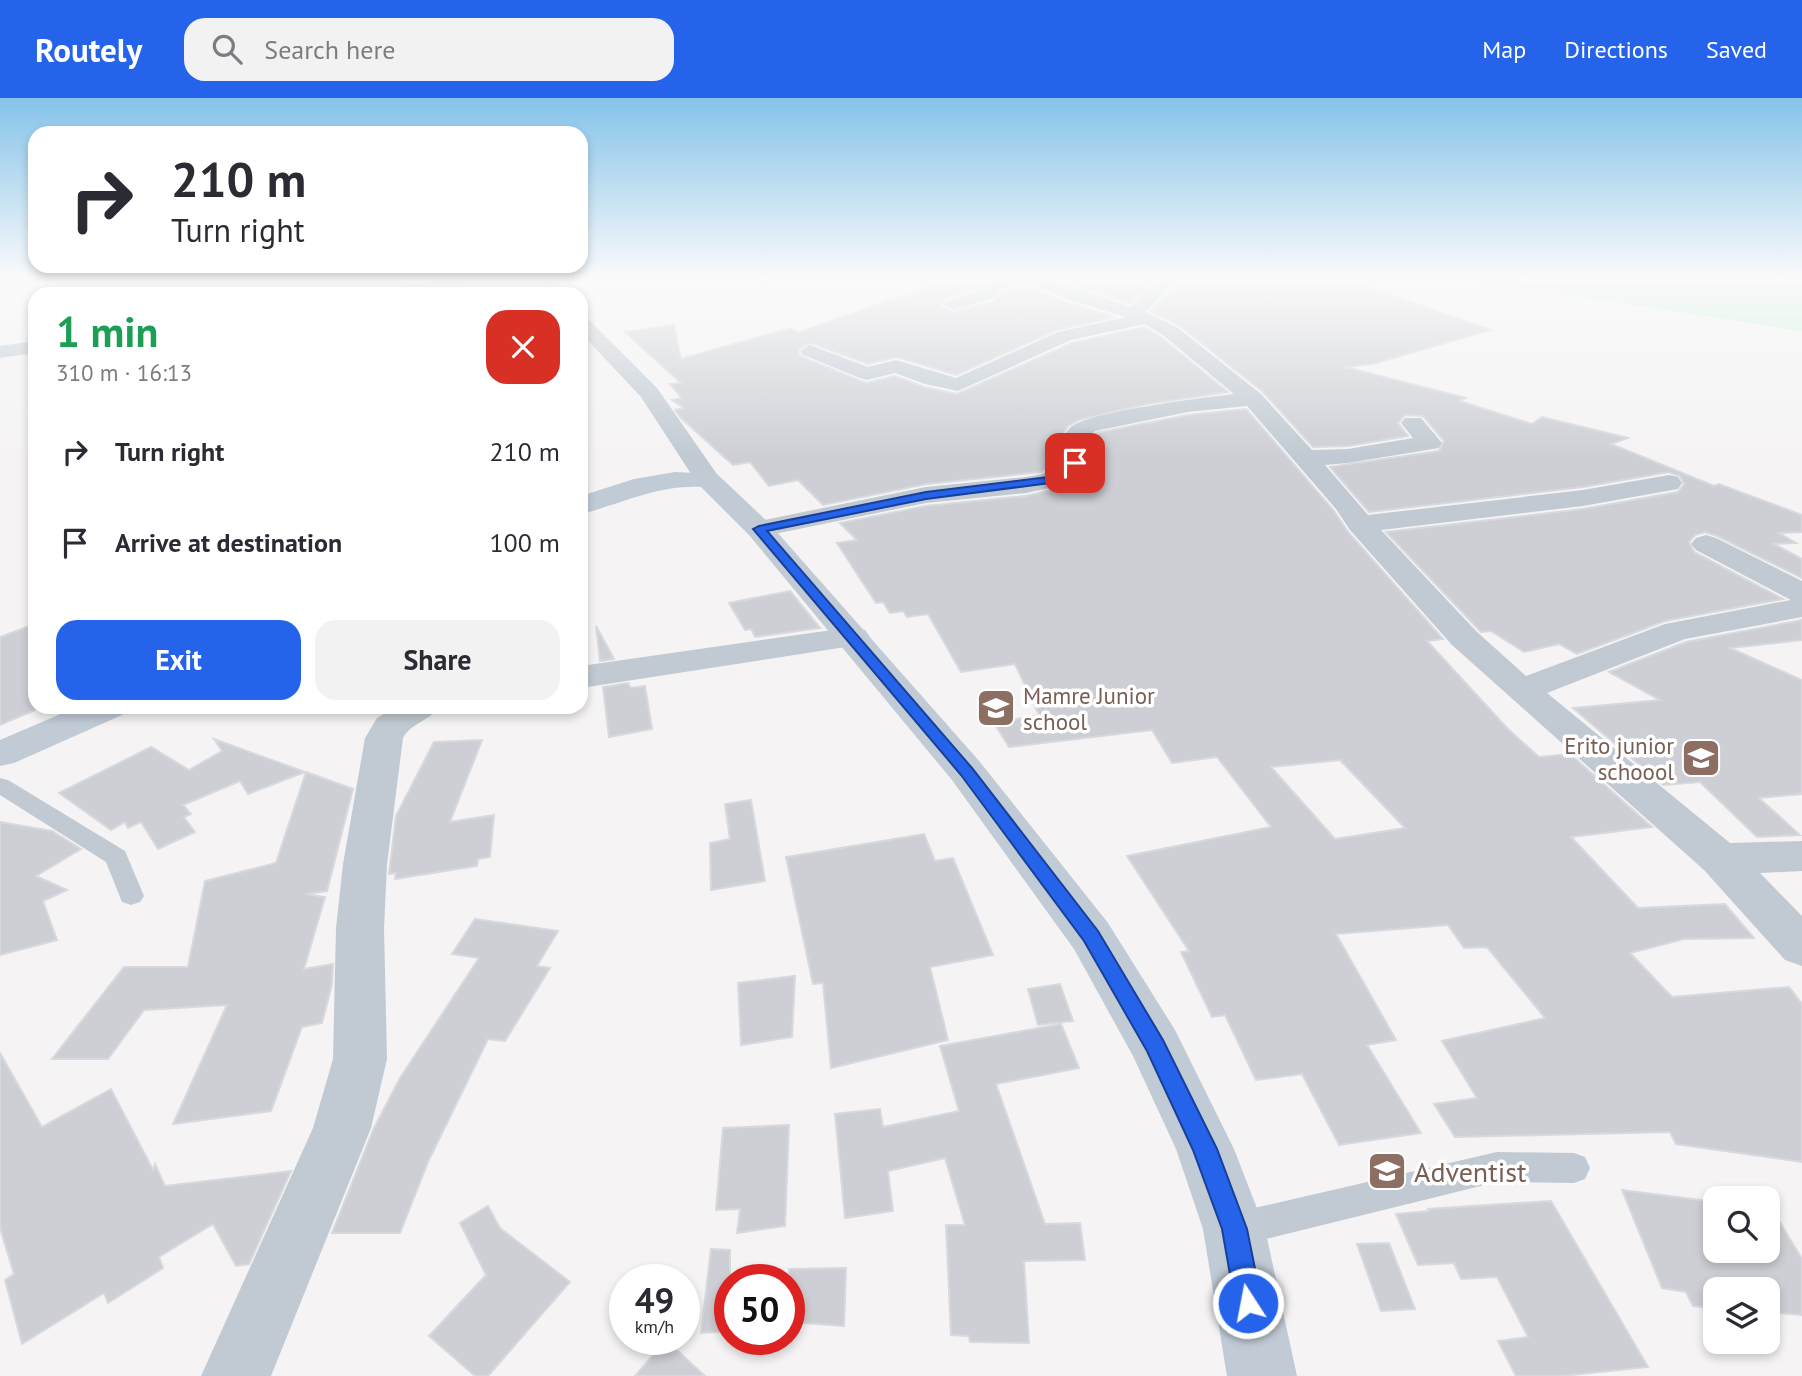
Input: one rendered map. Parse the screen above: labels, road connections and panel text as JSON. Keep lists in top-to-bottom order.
{
  "places": {
    "school or university": ["Mamre Junior school", "Erito junior schoool", "Adventist"]
  },
  "page": {
    "header": "Routely",
    "search": "Search here",
    "nav": ["Map", "Directions", "Saved"],
    "turn": ["210 m", "Turn right"],
    "heading": ["1 min", "310 m · 16:13"],
    "list": [
      {
        "name": "Turn right",
        "value": "210 m"
      },
      {
        "name": "Arrive at destination",
        "value": "100 m"
      }
    ],
    "buttons": ["Exit", "Share"],
    "speed": "49 km/h",
    "limit": "50"
  }
}
